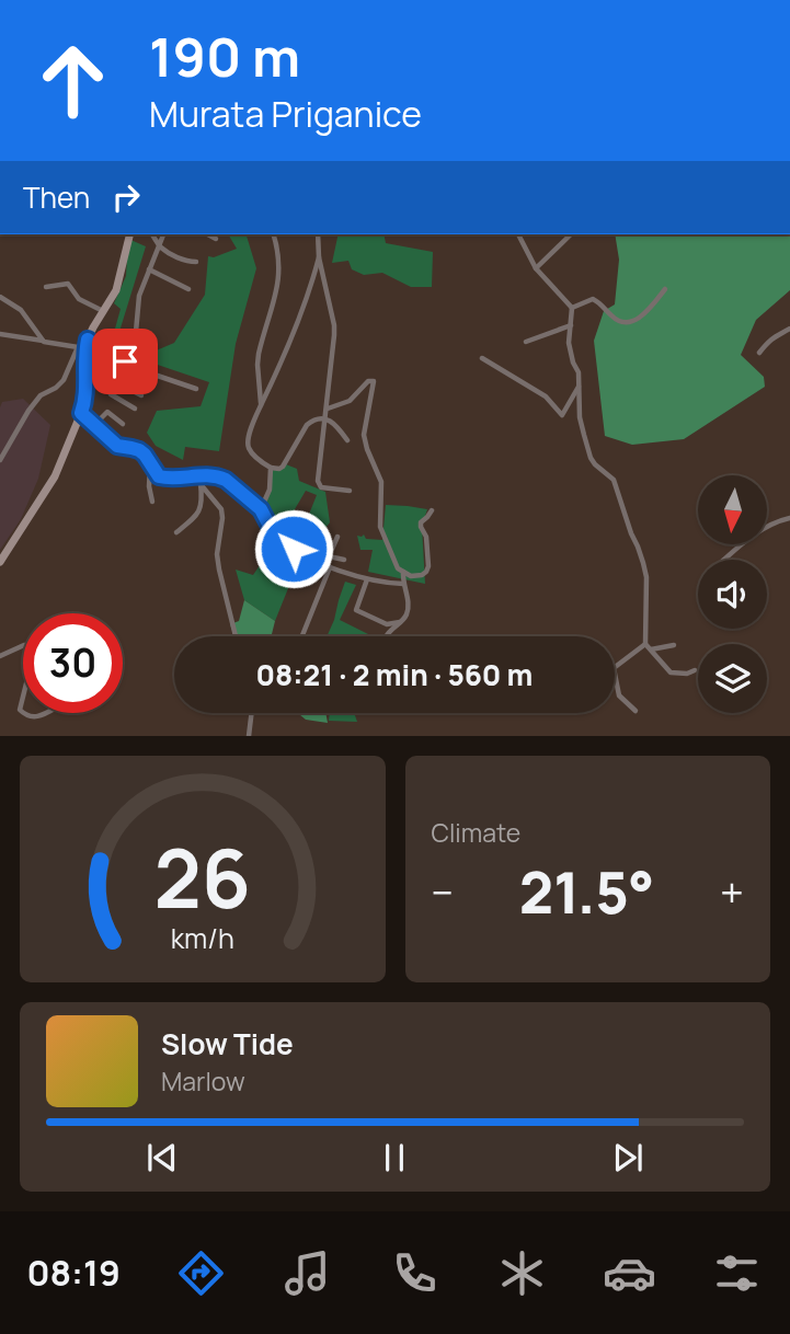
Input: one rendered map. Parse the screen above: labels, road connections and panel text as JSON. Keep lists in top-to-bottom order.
{
  "north": "bottom",
  "page": {
    "turn": ["190 m", "Murata Priganice"],
    "then": "Then",
    "limit": "30",
    "trip": "08:21 · 2 min · 560 m",
    "tile": "Climate",
    "heat": ["−", "21.5°", "+"],
    "song": ["Slow Tide", "Marlow"],
    "tabs": "08:19",
    "gauge": ["26", "km/h"]
  }
}
